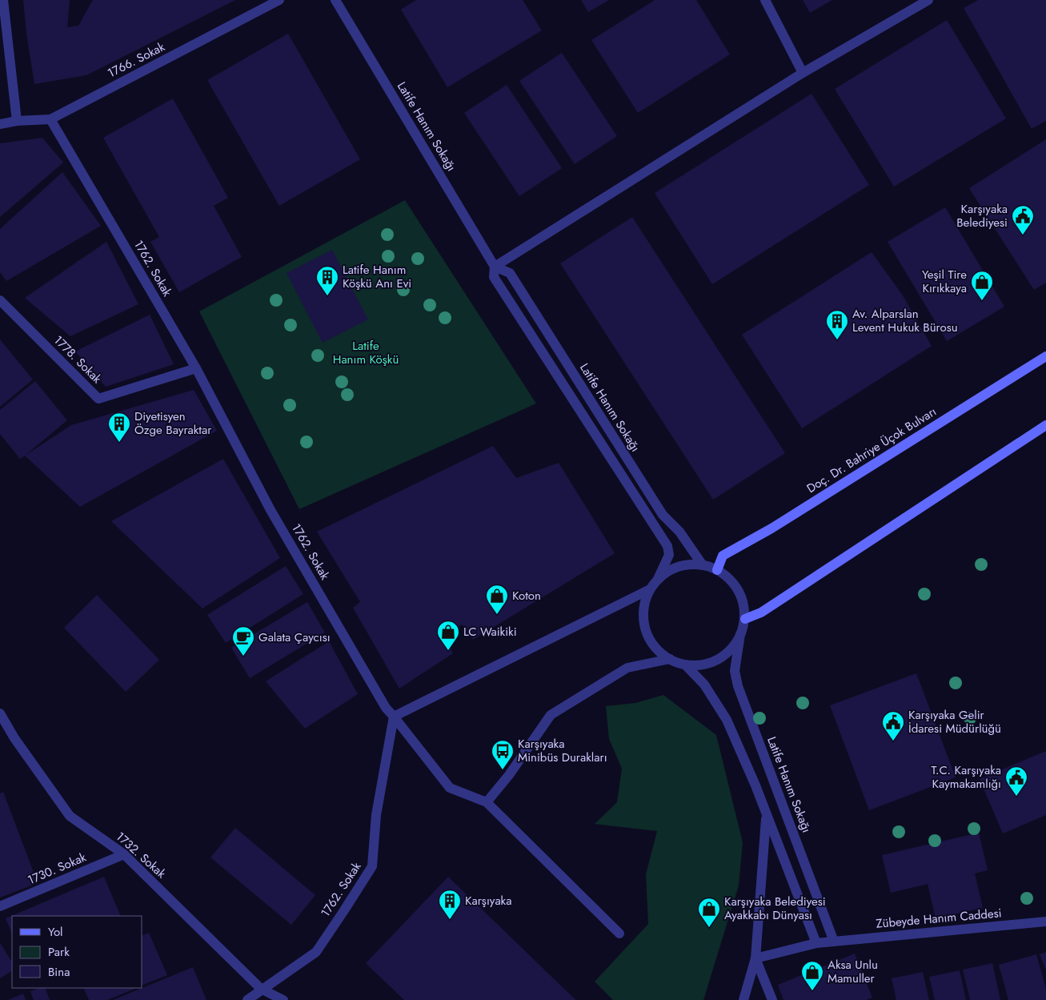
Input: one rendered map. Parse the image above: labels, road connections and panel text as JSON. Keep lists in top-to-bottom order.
{
  "streets": {
    "main road": ["Doç. Dr. Bahriye Üçok Bulvarı"],
    "street": [
      "1766. Sokak",
      "Latife Hanım Sokağı",
      "1762. Sokak",
      "1778. Sokak",
      "1732. Sokak",
      "1730. Sokak",
      "Zübeyde Hanım Caddesi"
    ]
  },
  "crossings": [
    ["1766. Sokak", "1762. Sokak"],
    ["Latife Hanım Sokağı", "Doç. Dr. Bahriye Üçok Bulvarı"],
    ["Latife Hanım Sokağı", "Zübeyde Hanım Caddesi"],
    ["1762. Sokak", "1778. Sokak"],
    ["1762. Sokak", "1732. Sokak"],
    ["1732. Sokak", "1730. Sokak"]
  ],
  "parks": ["Latife Hanım Köşkü"],
  "places": {
    "public building": ["Karşıyaka Belediyesi", "Karşıyaka Gelir İdaresi Müdürlüğü", "T.C. Karşıyaka Kaymakamlığı"],
    "building": [
      "Latife Hanım Köşkü Anı Evi",
      "Av. Alparslan Levent Hukuk Bürosu",
      "Diyetisyen Özge Bayraktar",
      "Karşıyaka"
    ],
    "shop": [
      "Yeşil Tire Kırıkkaya",
      "Koton",
      "LC Waikiki",
      "Karşıyaka Belediyesi Ayakkabı Dünyası",
      "Aksa Unlu Mamuller"
    ],
    "cafe": ["Galata Çaycısı"],
    "bus stop": ["Karşıyaka Minibüs Durakları"]
  },
  "legend": ["Yol", "Park", "Bina"]
}
